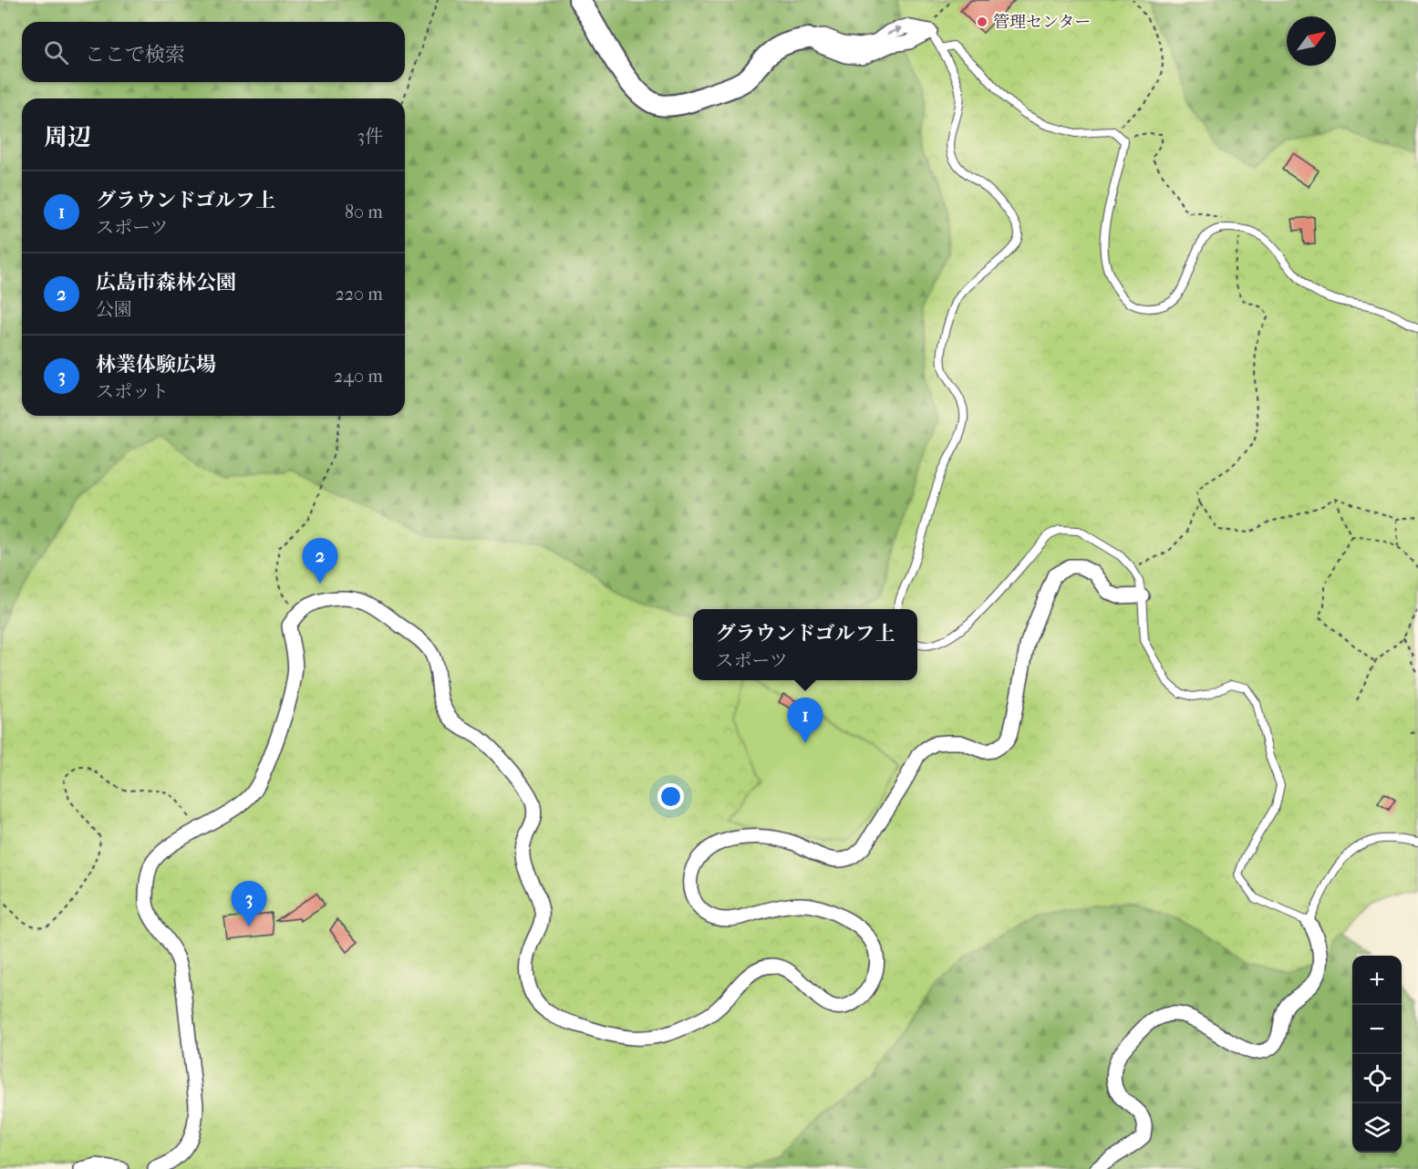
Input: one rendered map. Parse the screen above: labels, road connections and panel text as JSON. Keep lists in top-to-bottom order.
{
  "places": ["管理センター"],
  "north": "top right",
  "page": {
    "search": "ここで検索",
    "heading": ["周辺", "3件"],
    "list": [
      {
        "mark": "1",
        "name": "グラウンドゴルフ上",
        "note": "スポーツ",
        "value": "80 m"
      },
      {
        "mark": "2",
        "name": "広島市森林公園",
        "note": "公園",
        "value": "220 m"
      },
      {
        "mark": "3",
        "name": "林業体験広場",
        "note": "スポット",
        "value": "240 m"
      }
    ],
    "pins": ["2", "1", "3"],
    "popup": ["グラウンドゴルフ上", "スポーツ"],
    "map_buttons": ["+", "−"]
  }
}
